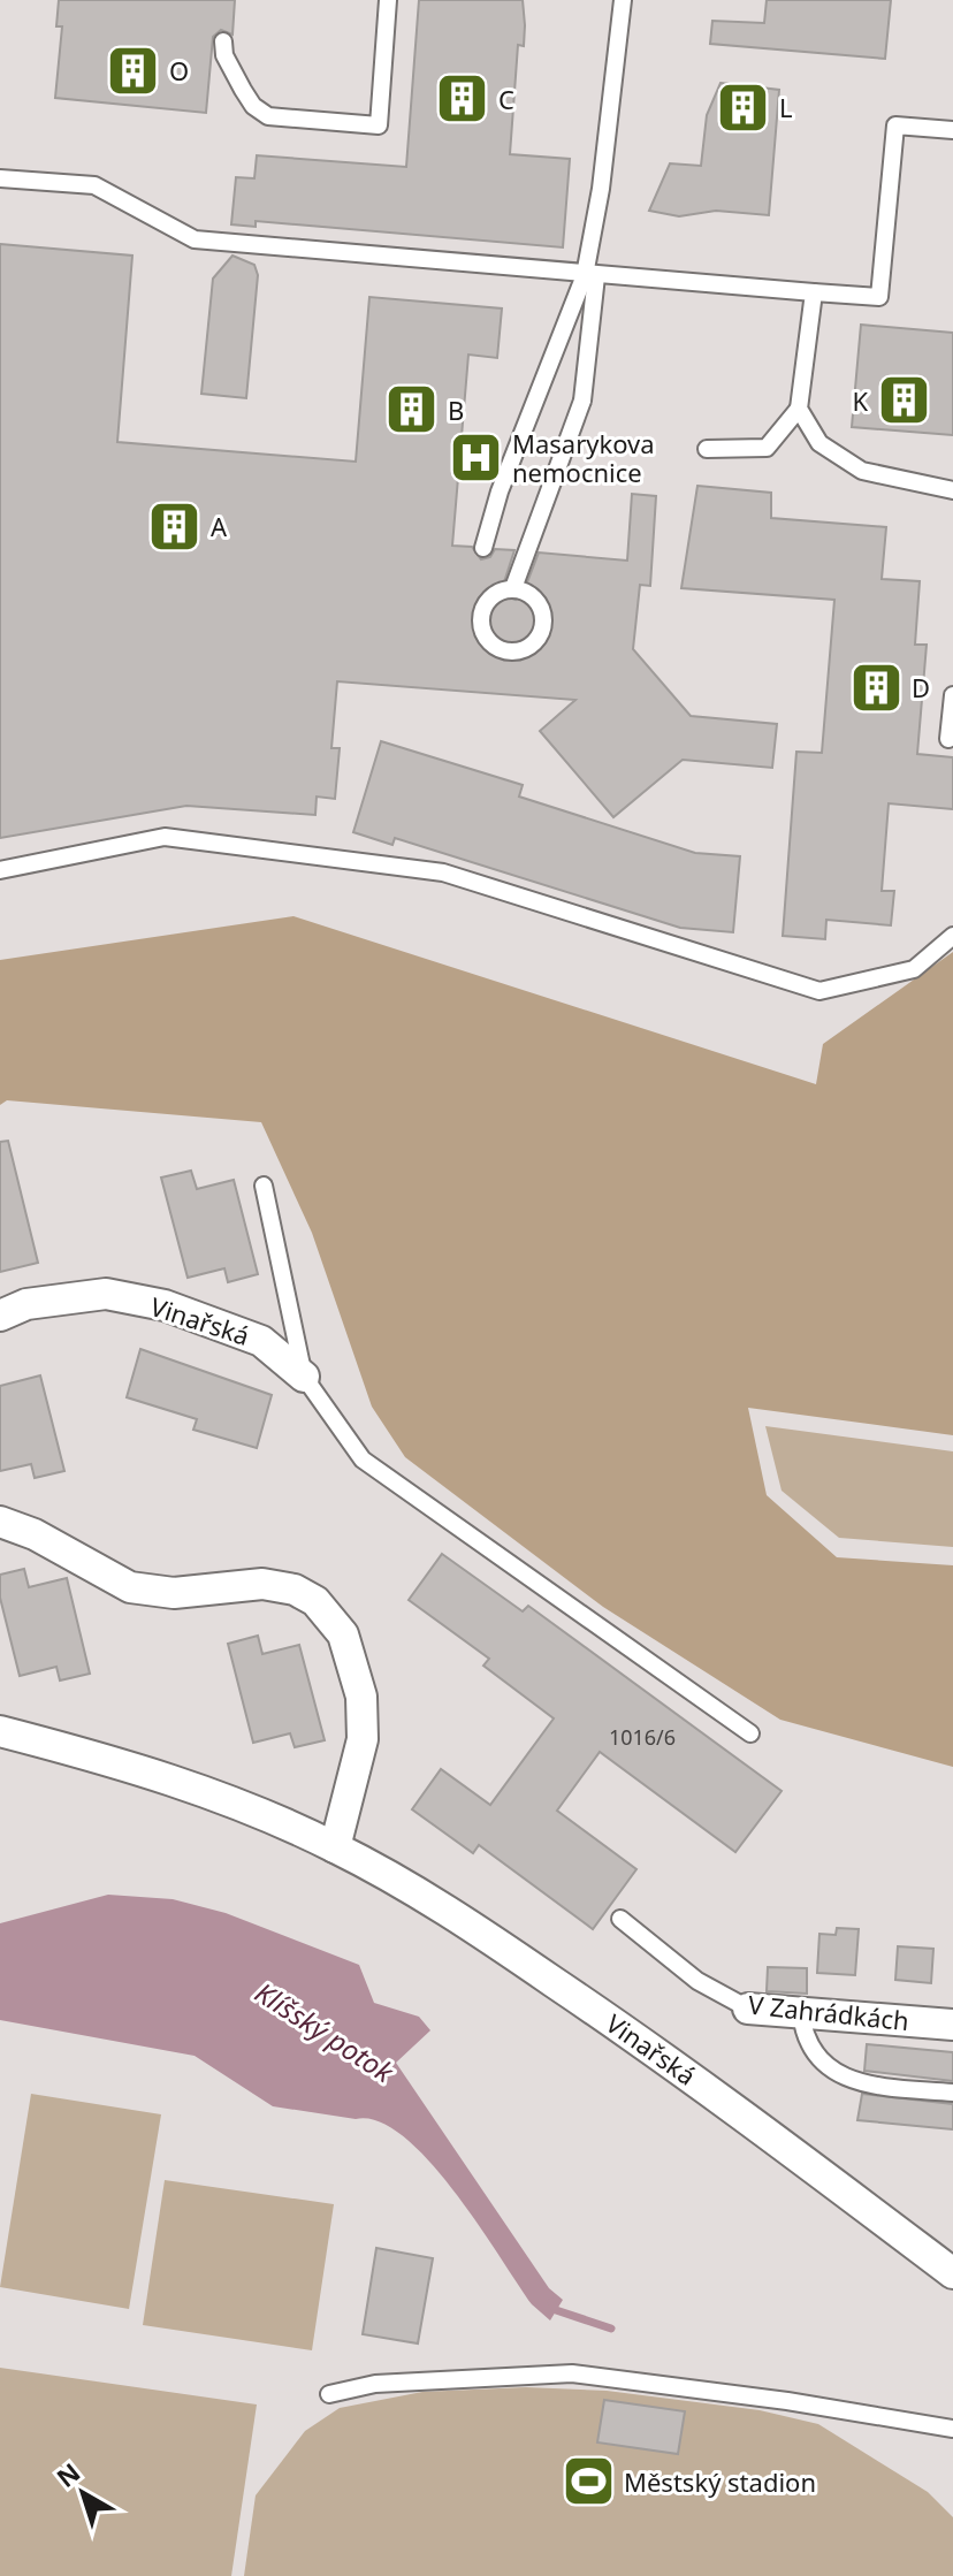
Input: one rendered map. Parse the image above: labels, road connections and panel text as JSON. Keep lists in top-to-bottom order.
{
  "streets": {
    "street": ["Vinařská", "V Zahrádkách"]
  },
  "water": ["Klíšský potok"],
  "places": {
    "building": [
      "O",
      "C",
      "L",
      "K",
      "B",
      "A",
      "D"
    ],
    "hospital": ["Masarykova nemocnice"],
    "sports": ["Městský stadion"]
  },
  "house_numbers": ["1016/6"],
  "north": "top left"
}
